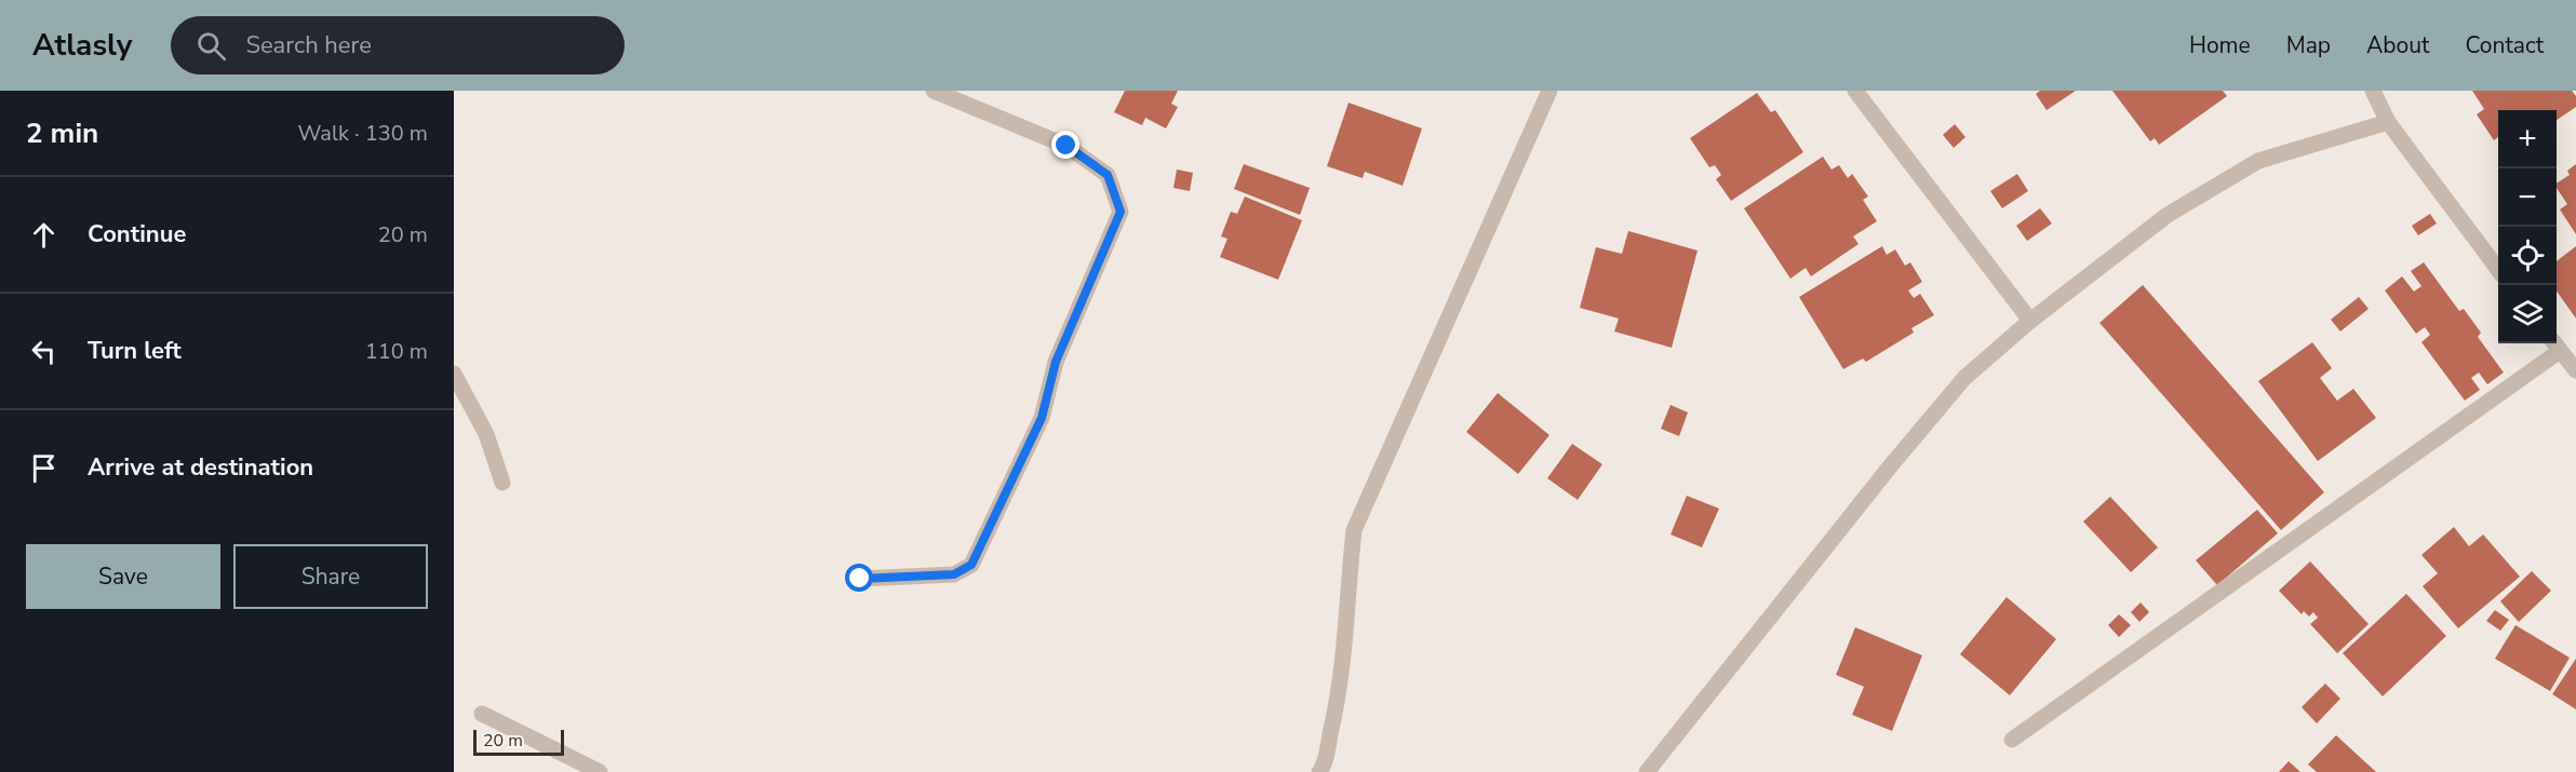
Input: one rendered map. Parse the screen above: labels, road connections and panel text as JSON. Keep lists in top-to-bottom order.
{
  "scale_bar": "20 m",
  "page": {
    "header": "Atlasly",
    "search": "Search here",
    "nav": [
      "Home",
      "Map",
      "About",
      "Contact"
    ],
    "heading": ["2 min", "Walk · 130 m"],
    "map_buttons": ["+", "−"],
    "list": [
      ["Continue", "20 m"],
      ["Turn left", "110 m"],
      "Arrive at destination"
    ],
    "buttons": ["Save", "Share"],
    "scale": "20 m"
  }
}
